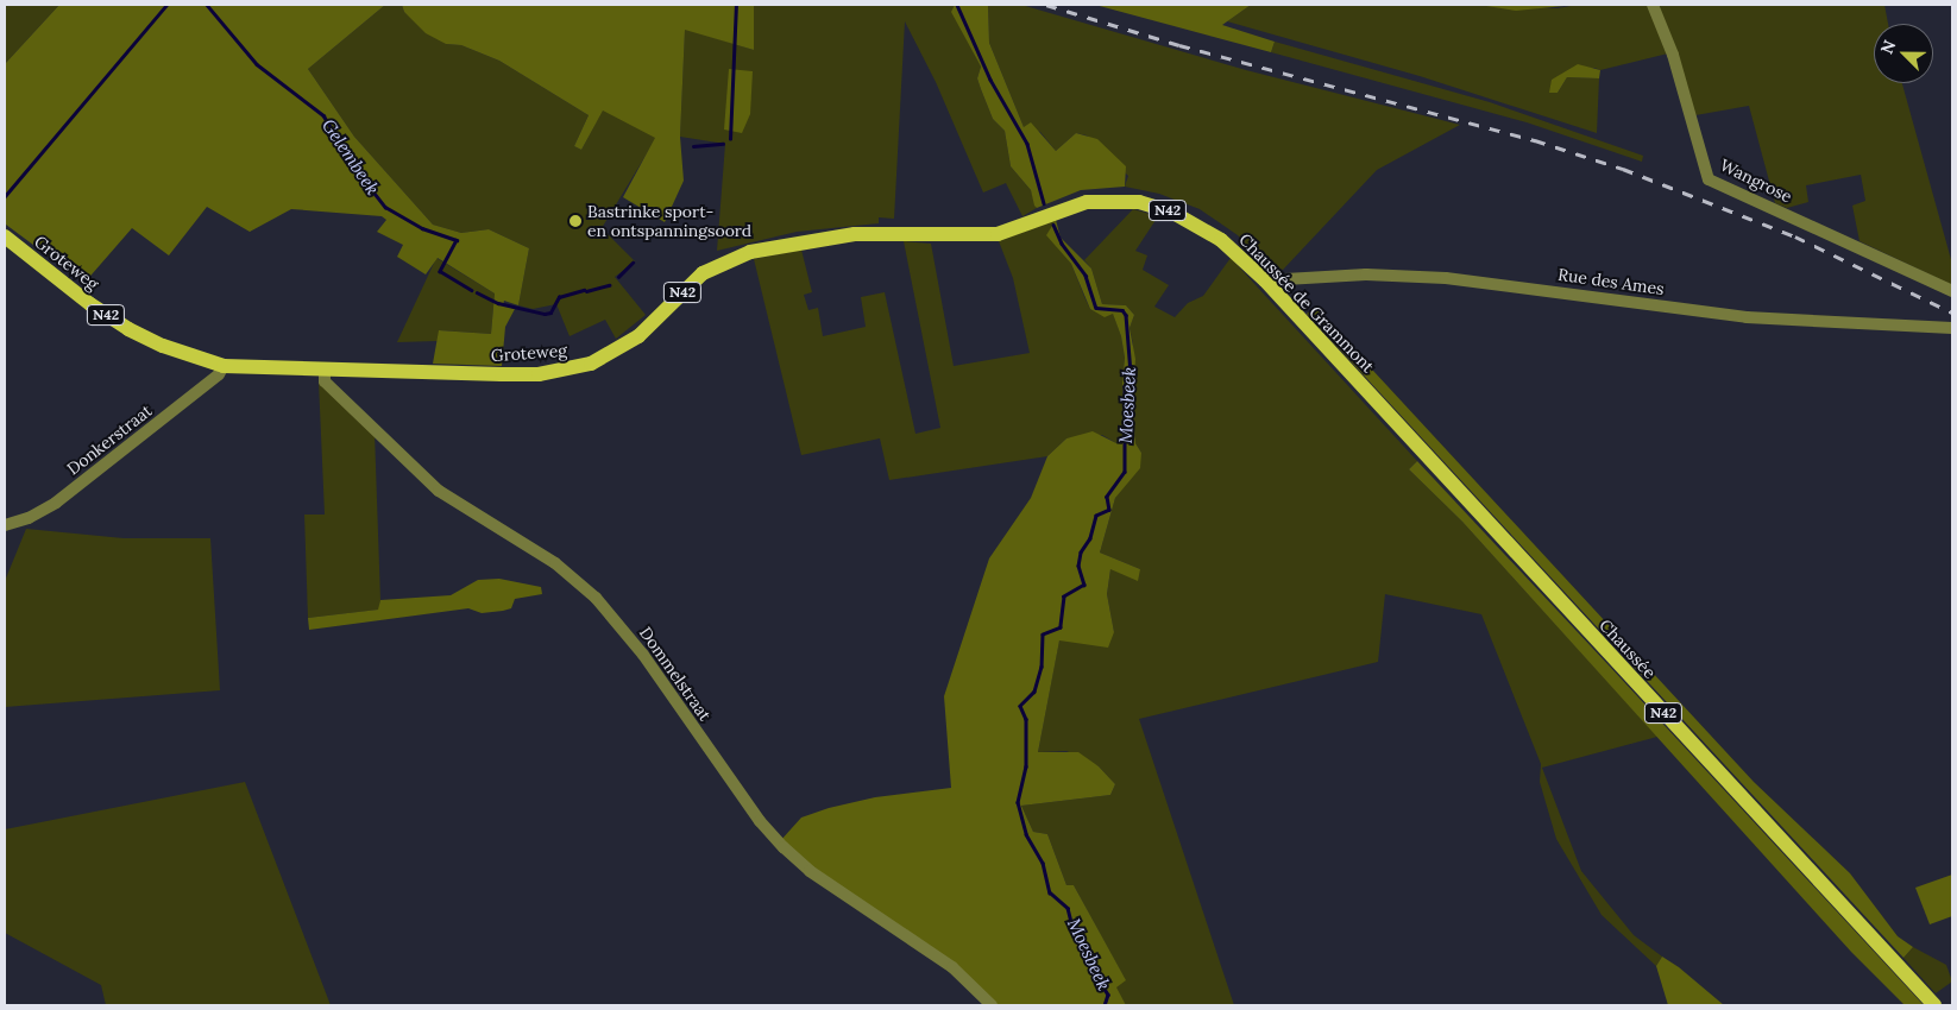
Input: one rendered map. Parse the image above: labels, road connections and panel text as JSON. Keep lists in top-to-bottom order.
{
  "streets": {
    "main road": [
      "N42",
      "Groteweg",
      "Chaussée de Grammont",
      "Chaussée"
    ],
    "street": [
      "Wangrose",
      "Rue des Ames",
      "Donkerstraat",
      "Dommelstraat"
    ]
  },
  "crossings": [
    ["Groteweg", "Chaussée de Grammont"],
    ["Groteweg", "Donkerstraat"],
    ["Groteweg", "Dommelstraat"],
    ["Rue des Ames", "Chaussée de Grammont"],
    ["Chaussée de Grammont", "Chaussée"]
  ],
  "water": ["Gelembeek", "Moesbeek"],
  "places": ["Bastrinke sport- en ontspanningsoord"],
  "north": "top left"
}
